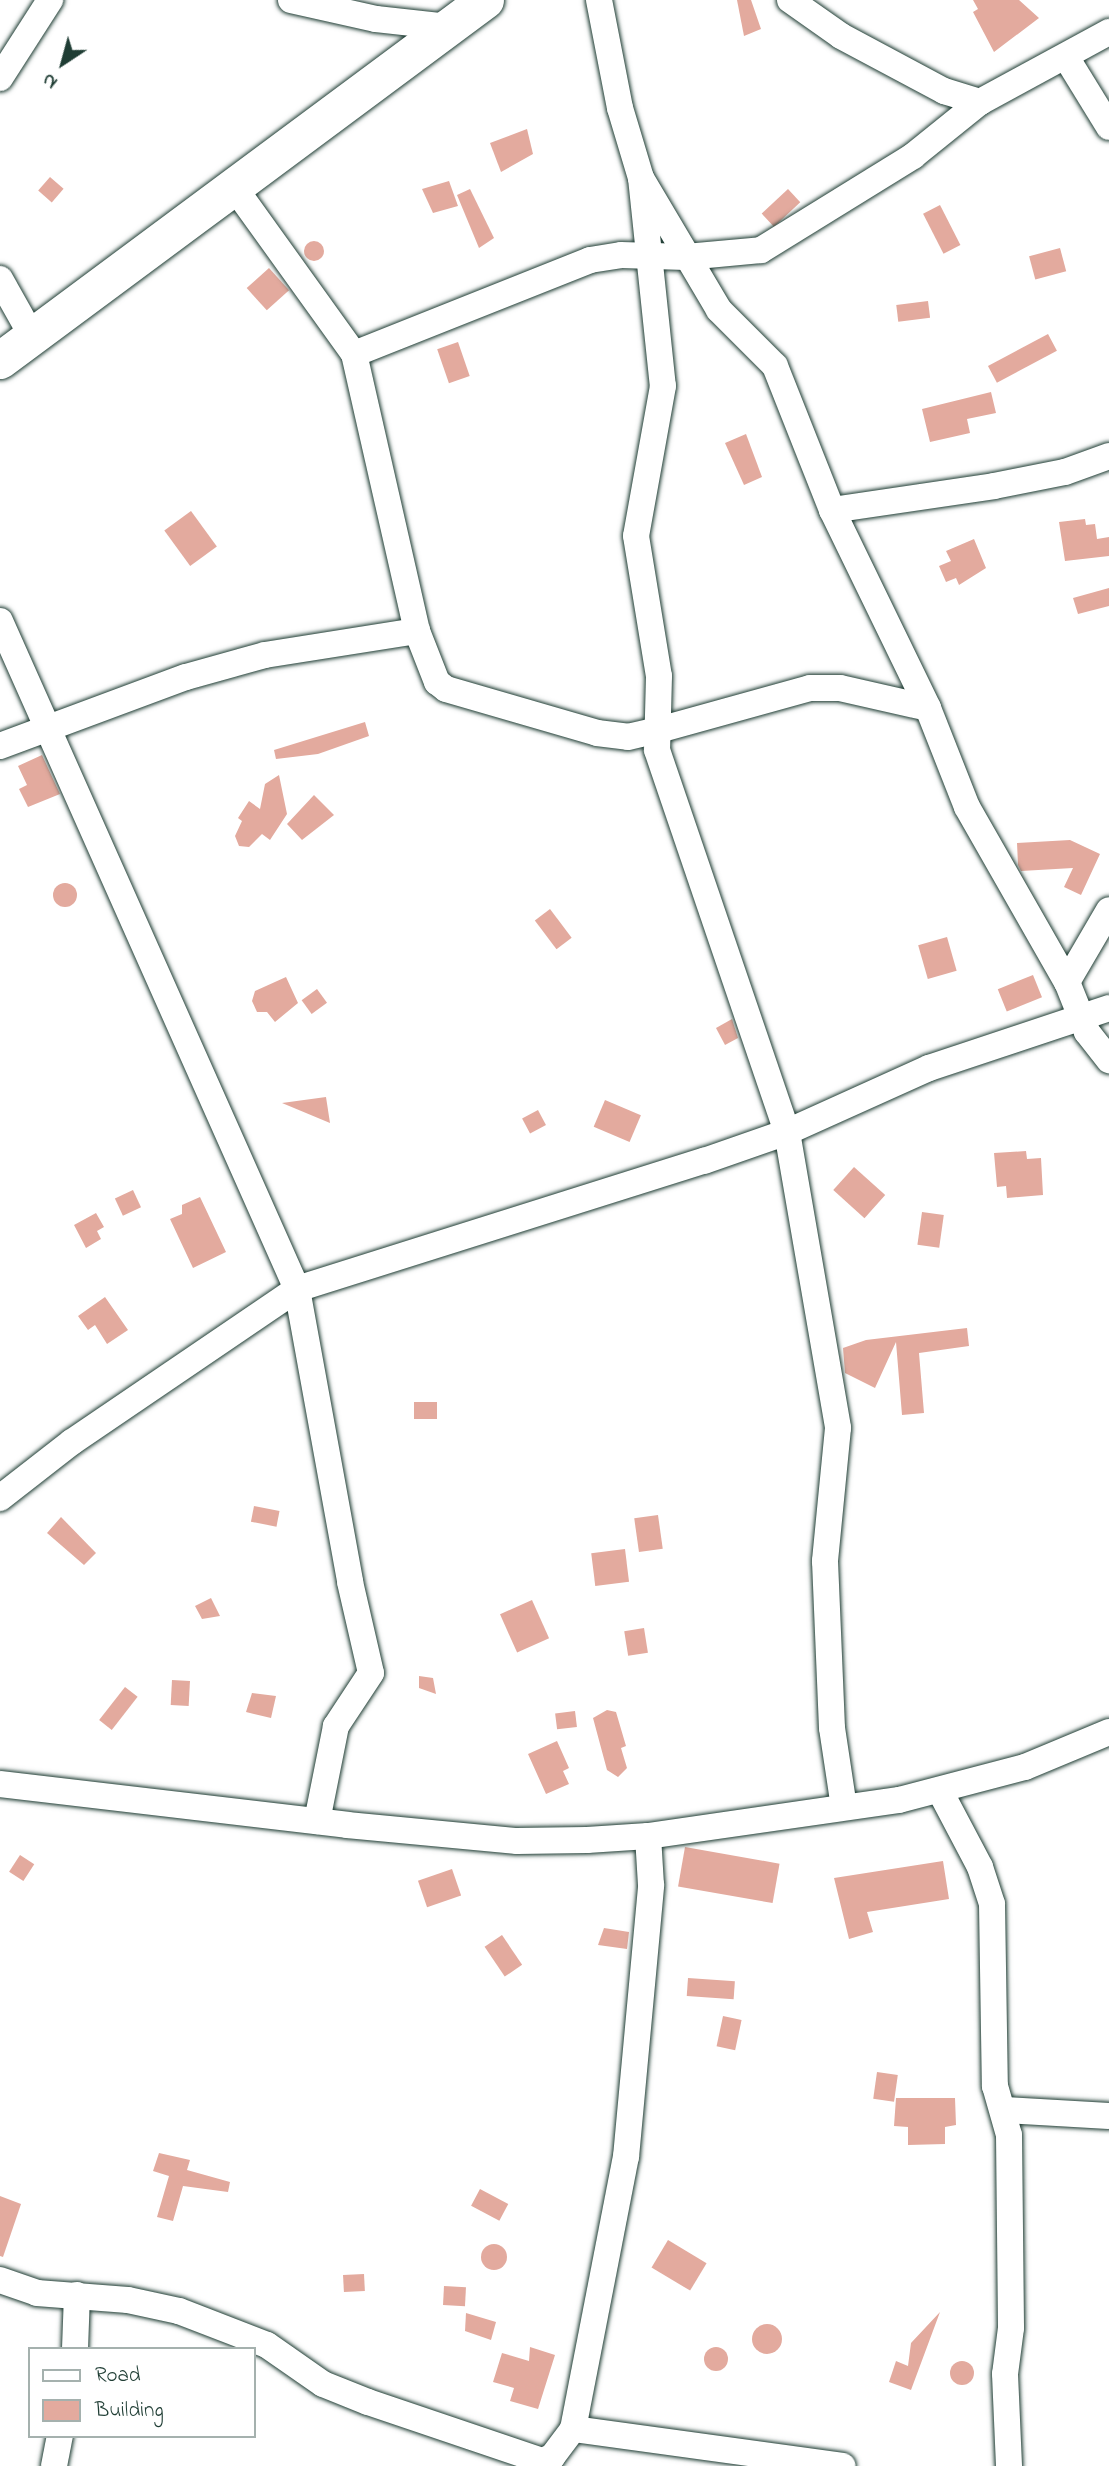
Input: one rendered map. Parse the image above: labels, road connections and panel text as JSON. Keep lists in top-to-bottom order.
{
  "legend": ["Road", "Building"],
  "north": "bottom left"
}
